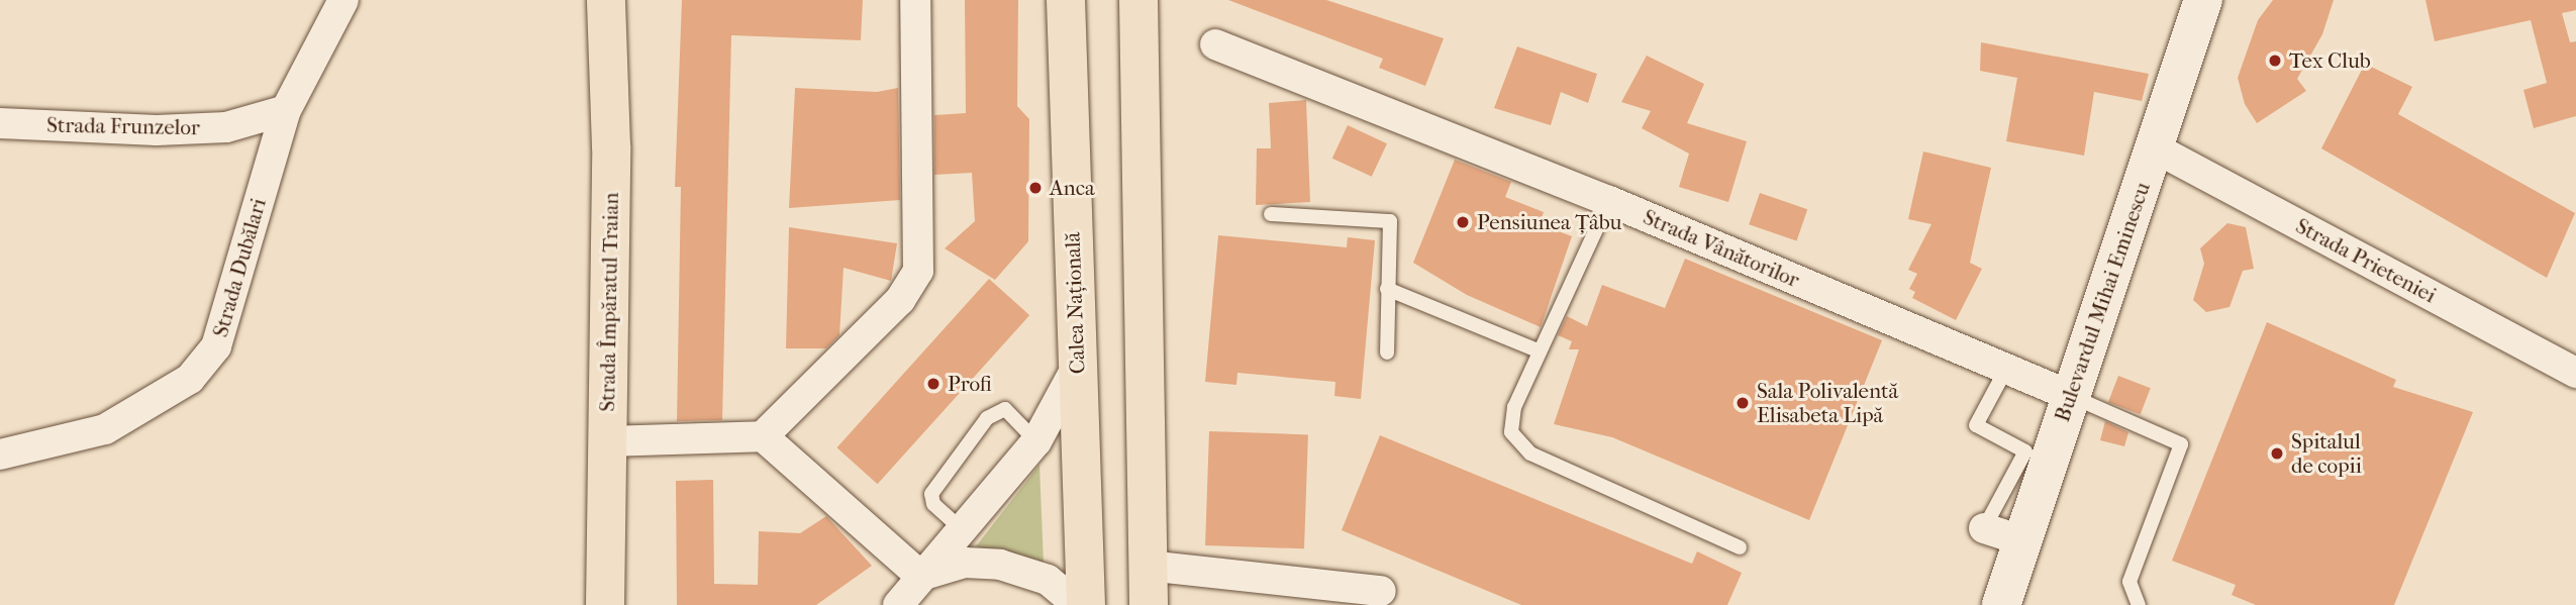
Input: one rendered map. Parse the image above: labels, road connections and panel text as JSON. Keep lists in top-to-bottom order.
{
  "streets": {
    "main road": ["Strada Împăratul Traian", "Bulevardul Mihai Eminescu", "Calea Națională"],
    "street": [
      "Strada Frunzelor",
      "Strada Vânătorilor",
      "Strada Prieteniei",
      "Strada Dubălari"
    ]
  },
  "crossings": [
    ["Strada Frunzelor", "Strada Dubălari"],
    ["Strada Vânătorilor", "Bulevardul Mihai Eminescu"],
    ["Strada Prieteniei", "Bulevardul Mihai Eminescu"]
  ],
  "places": [
    "Tex Club",
    "Anca",
    "Pensiunea Țâbu",
    "Profi",
    "Sala Polivalentă Elisabeta Lipă",
    "Spitalul de copii"
  ]
}
